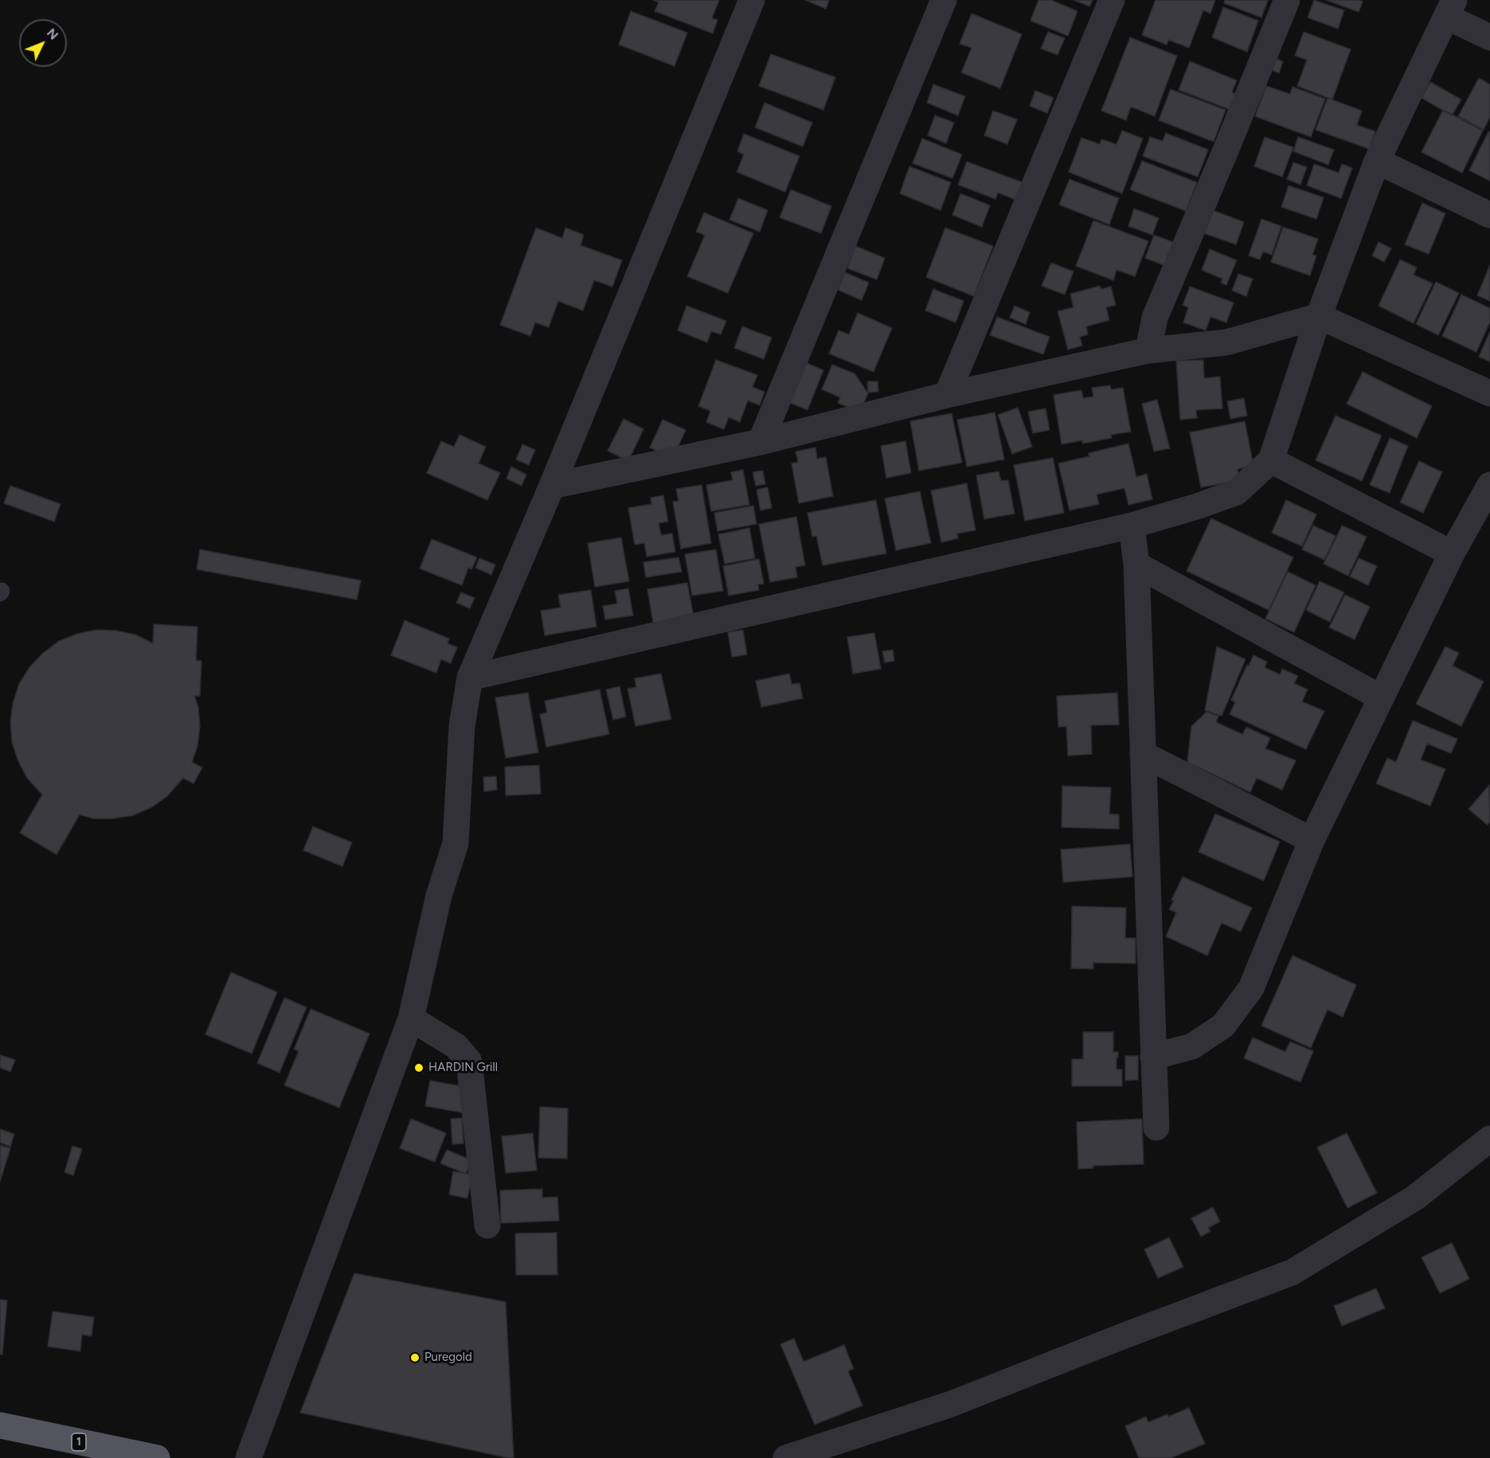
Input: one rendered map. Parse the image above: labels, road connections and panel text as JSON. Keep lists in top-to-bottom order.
{
  "streets": {
    "highway": ["1"]
  },
  "places": ["HARDIN Grill", "Puregold"],
  "north": "top right"
}
